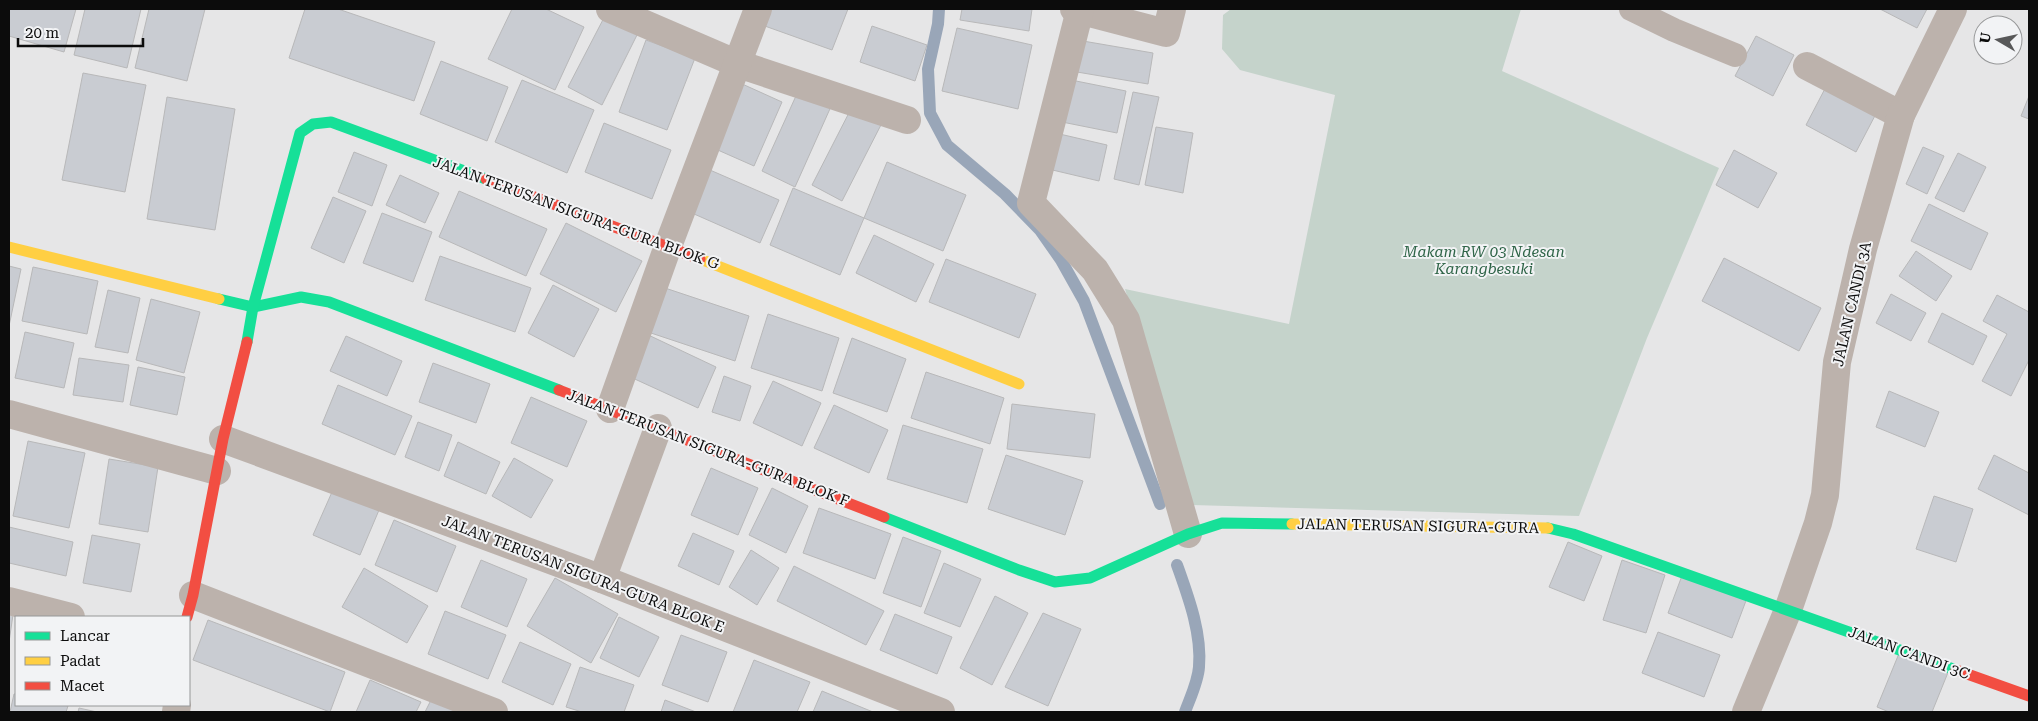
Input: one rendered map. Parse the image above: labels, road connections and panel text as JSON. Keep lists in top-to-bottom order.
{
  "streets": {
    "street": [
      "JALAN TERUSAN SIGURA-GURA BLOK G",
      "JALAN CANDI 3A",
      "JALAN TERUSAN SIGURA-GURA BLOK F",
      "JALAN TERUSAN SIGURA-GURA",
      "JALAN TERUSAN SIGURA-GURA BLOK E",
      "JALAN CANDI 3C"
    ]
  },
  "crossings": [
    ["JALAN TERUSAN SIGURA-GURA BLOK G", "JALAN TERUSAN SIGURA-GURA BLOK F"],
    ["JALAN TERUSAN SIGURA-GURA BLOK G", "JALAN TERUSAN SIGURA-GURA BLOK E"],
    ["JALAN CANDI 3A", "JALAN TERUSAN SIGURA-GURA"],
    ["JALAN CANDI 3A", "JALAN CANDI 3C"],
    ["JALAN TERUSAN SIGURA-GURA BLOK F", "JALAN TERUSAN SIGURA-GURA"],
    ["JALAN TERUSAN SIGURA-GURA", "JALAN CANDI 3C"]
  ],
  "parks": ["Makam RW 03 Ndesan Karangbesuki"],
  "legend": ["Lancar", "Padat", "Macet"],
  "scale_bar": "20 m",
  "north": "left"
}
